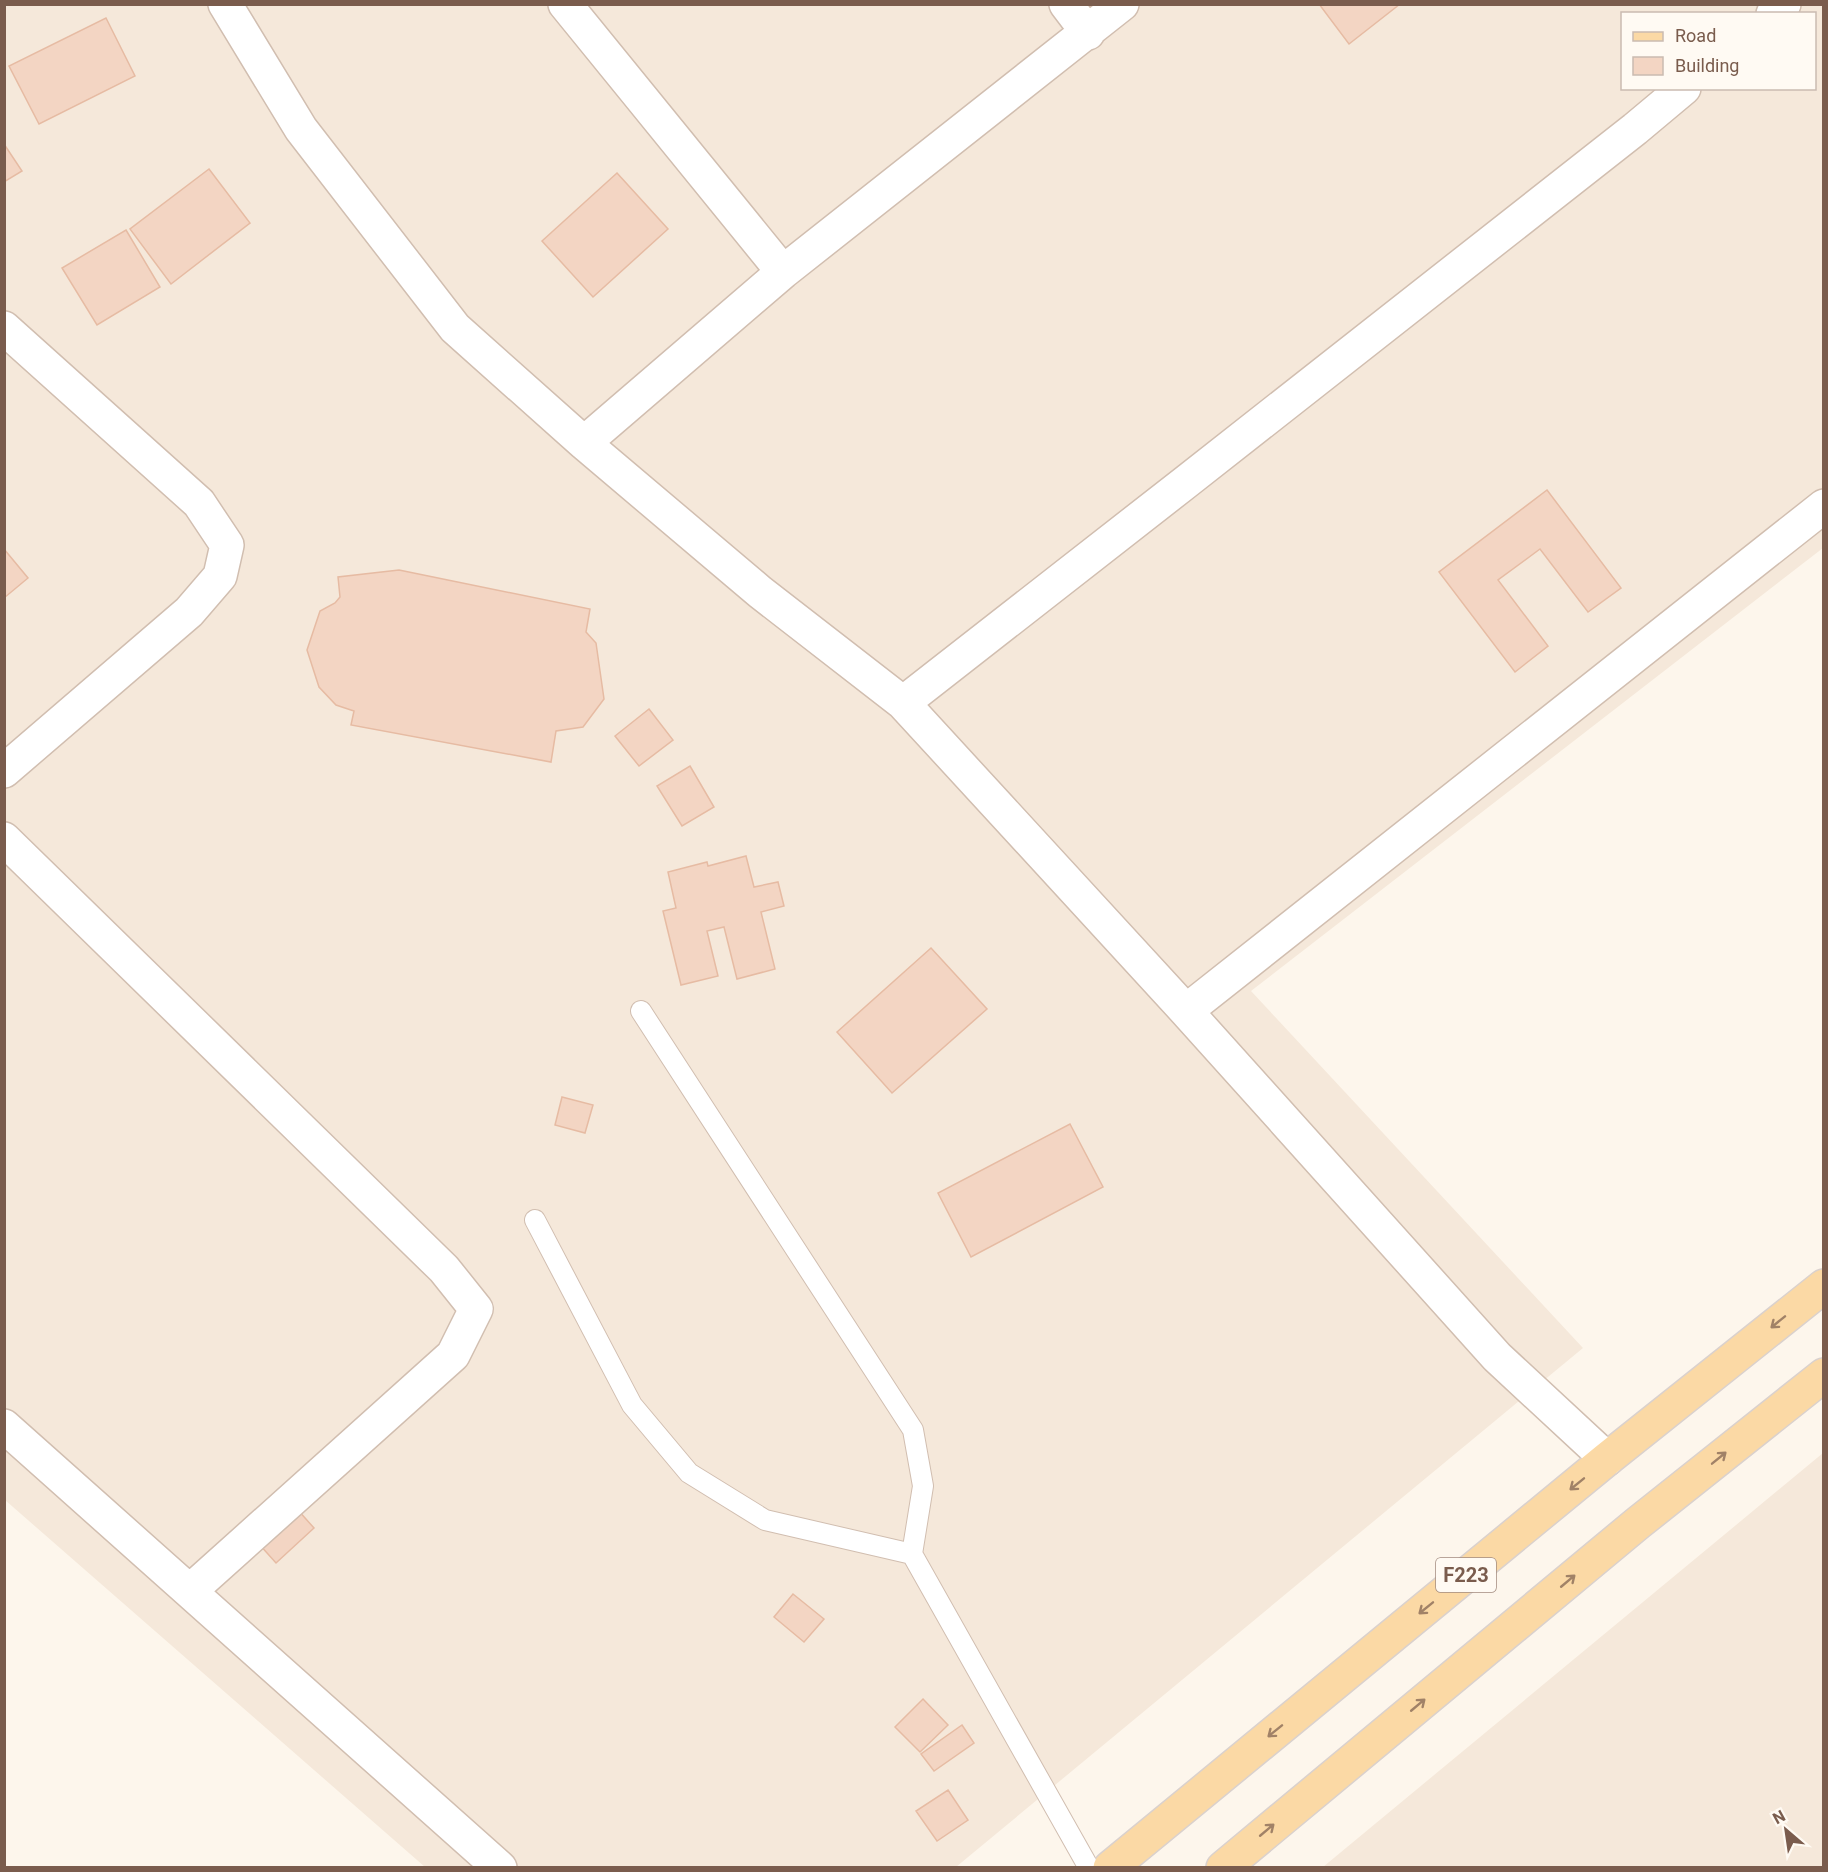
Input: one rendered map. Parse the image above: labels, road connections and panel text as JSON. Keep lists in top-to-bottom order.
{
  "streets": {
    "main road": ["F223"]
  },
  "legend": ["Road", "Building"],
  "north": "top left"
}
